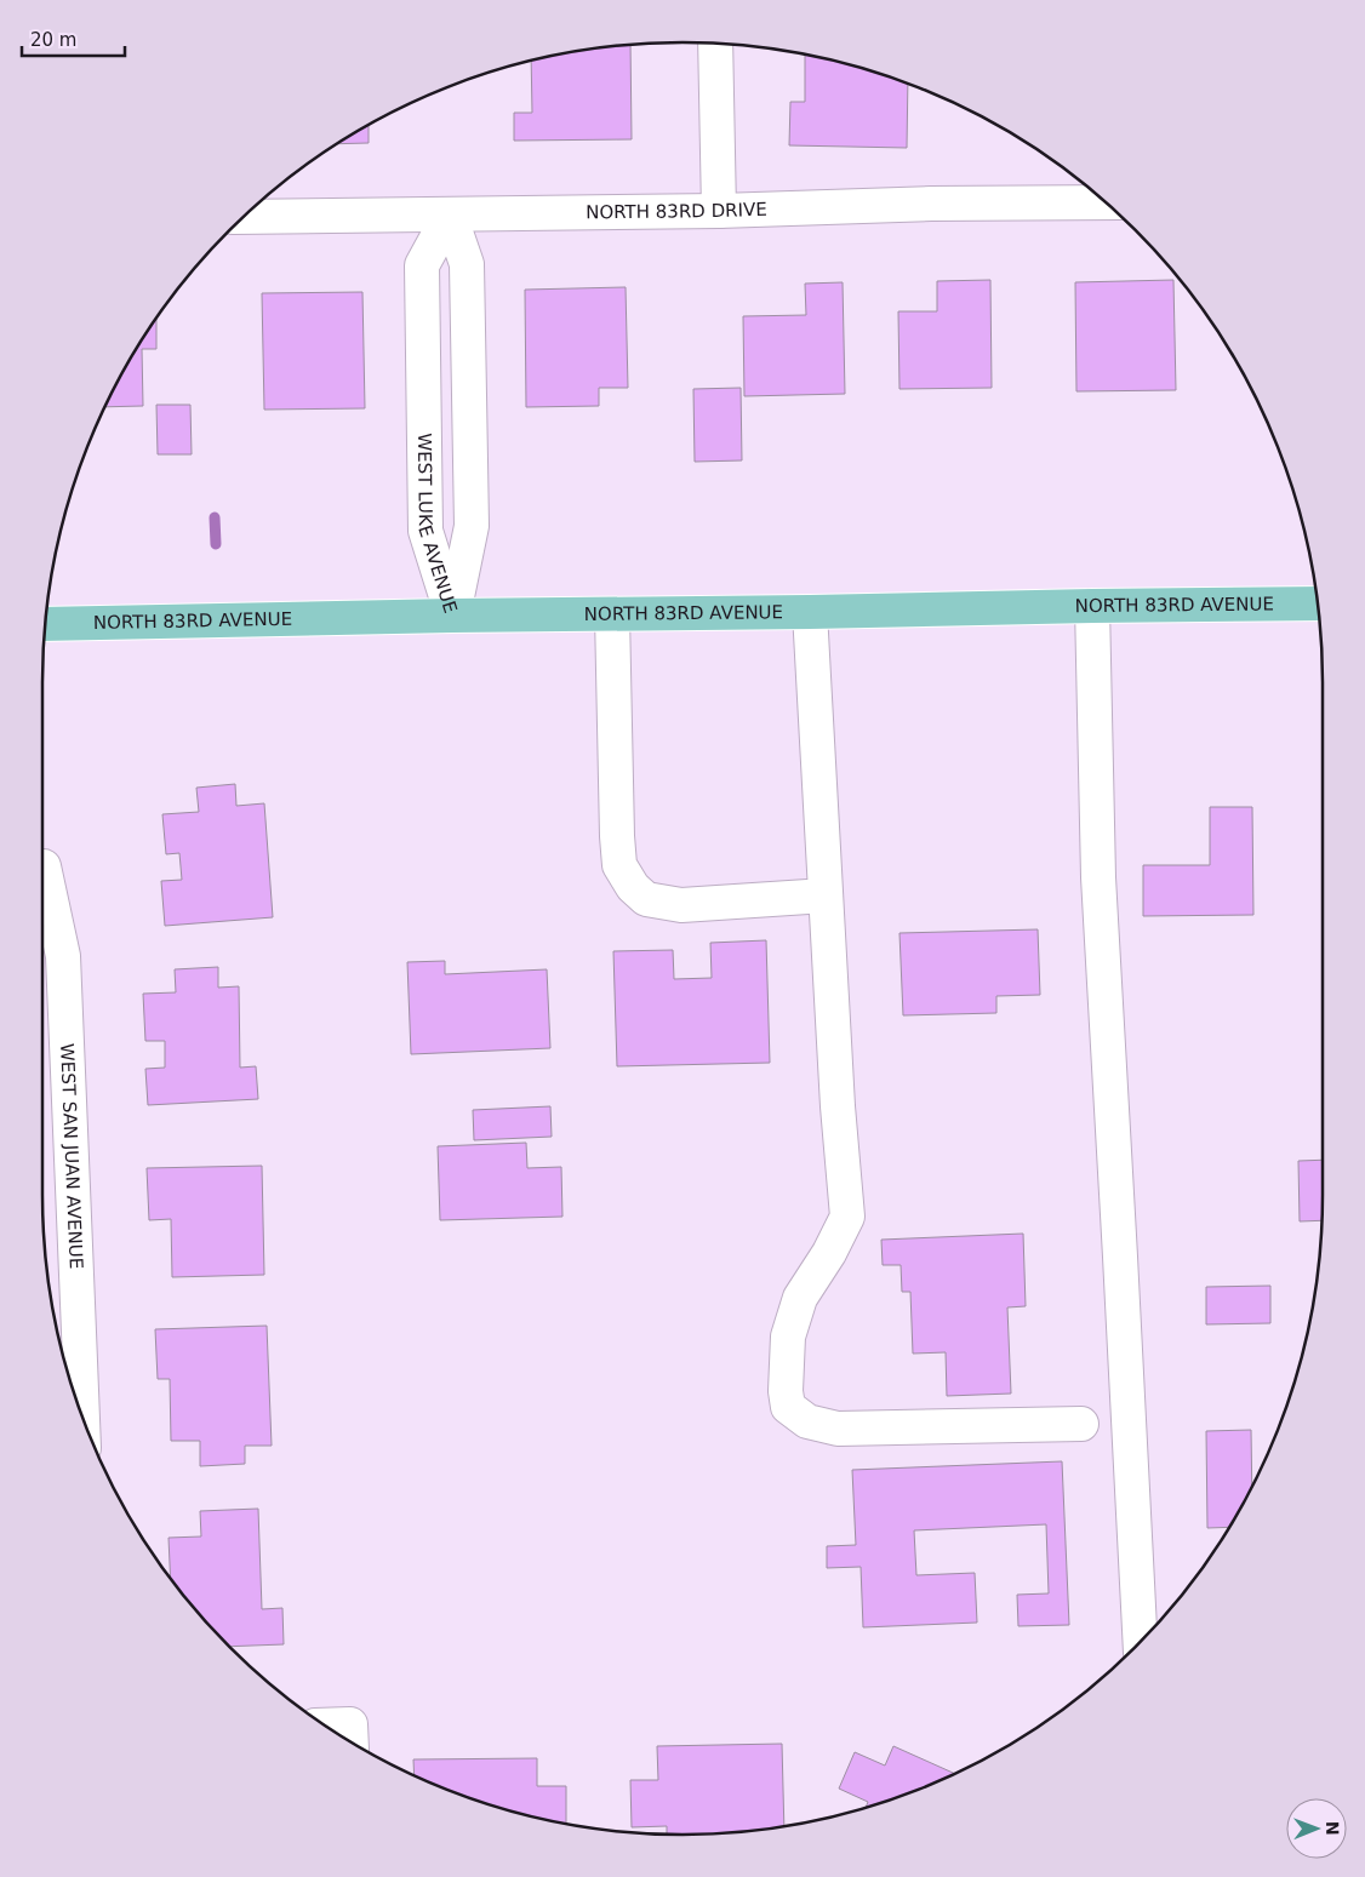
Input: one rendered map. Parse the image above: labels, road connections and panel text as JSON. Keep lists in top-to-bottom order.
{
  "streets": {
    "main road": ["NORTH 83RD AVENUE"],
    "street": ["NORTH 83RD DRIVE", "WEST LUKE AVENUE", "WEST SAN JUAN AVENUE"]
  },
  "crossings": [
    ["NORTH 83RD DRIVE", "WEST LUKE AVENUE"],
    ["WEST LUKE AVENUE", "NORTH 83RD AVENUE"]
  ],
  "scale_bar": "20 m",
  "north": "right"
}
